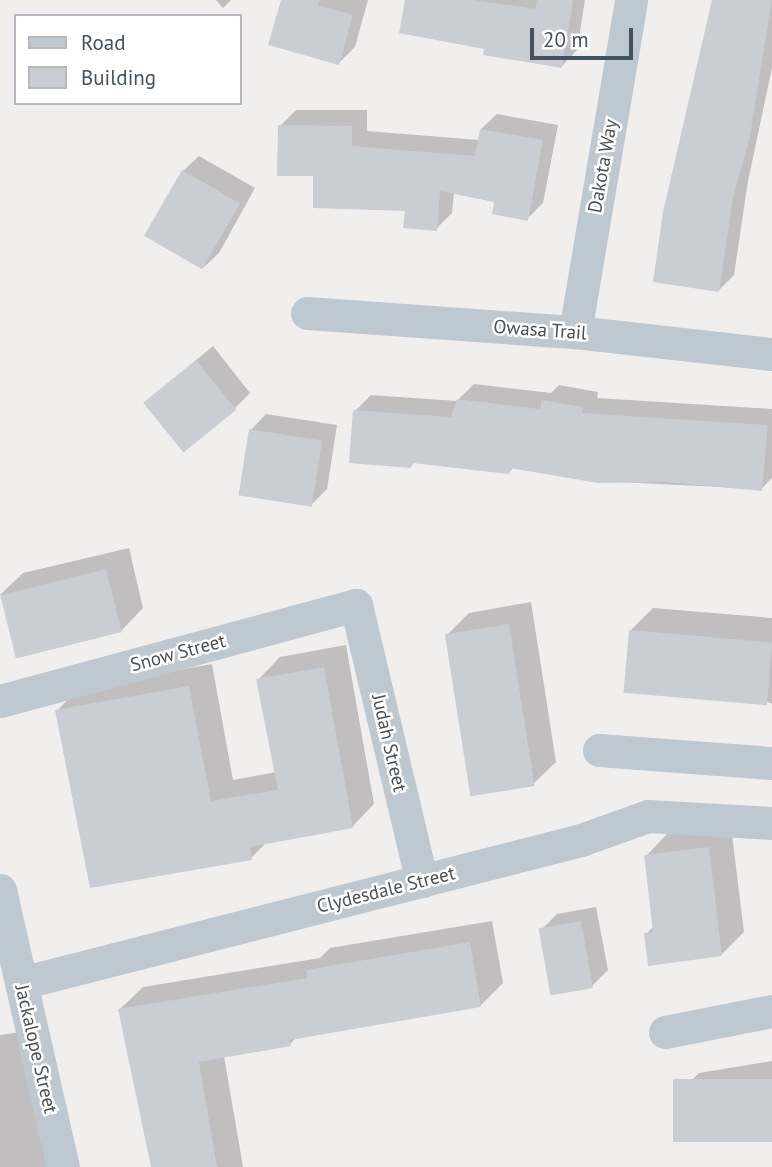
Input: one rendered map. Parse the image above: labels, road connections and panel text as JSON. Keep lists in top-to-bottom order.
{
  "streets": {
    "street": [
      "Dakota Way",
      "Owasa Trail",
      "Snow Street",
      "Judah Street",
      "Clydesdale Street",
      "Jackalope Street"
    ]
  },
  "crossings": [
    ["Dakota Way", "Owasa Trail"],
    ["Snow Street", "Judah Street"],
    ["Judah Street", "Clydesdale Street"],
    ["Clydesdale Street", "Jackalope Street"]
  ],
  "legend": ["Road", "Building"],
  "scale_bar": "20 m"
}
